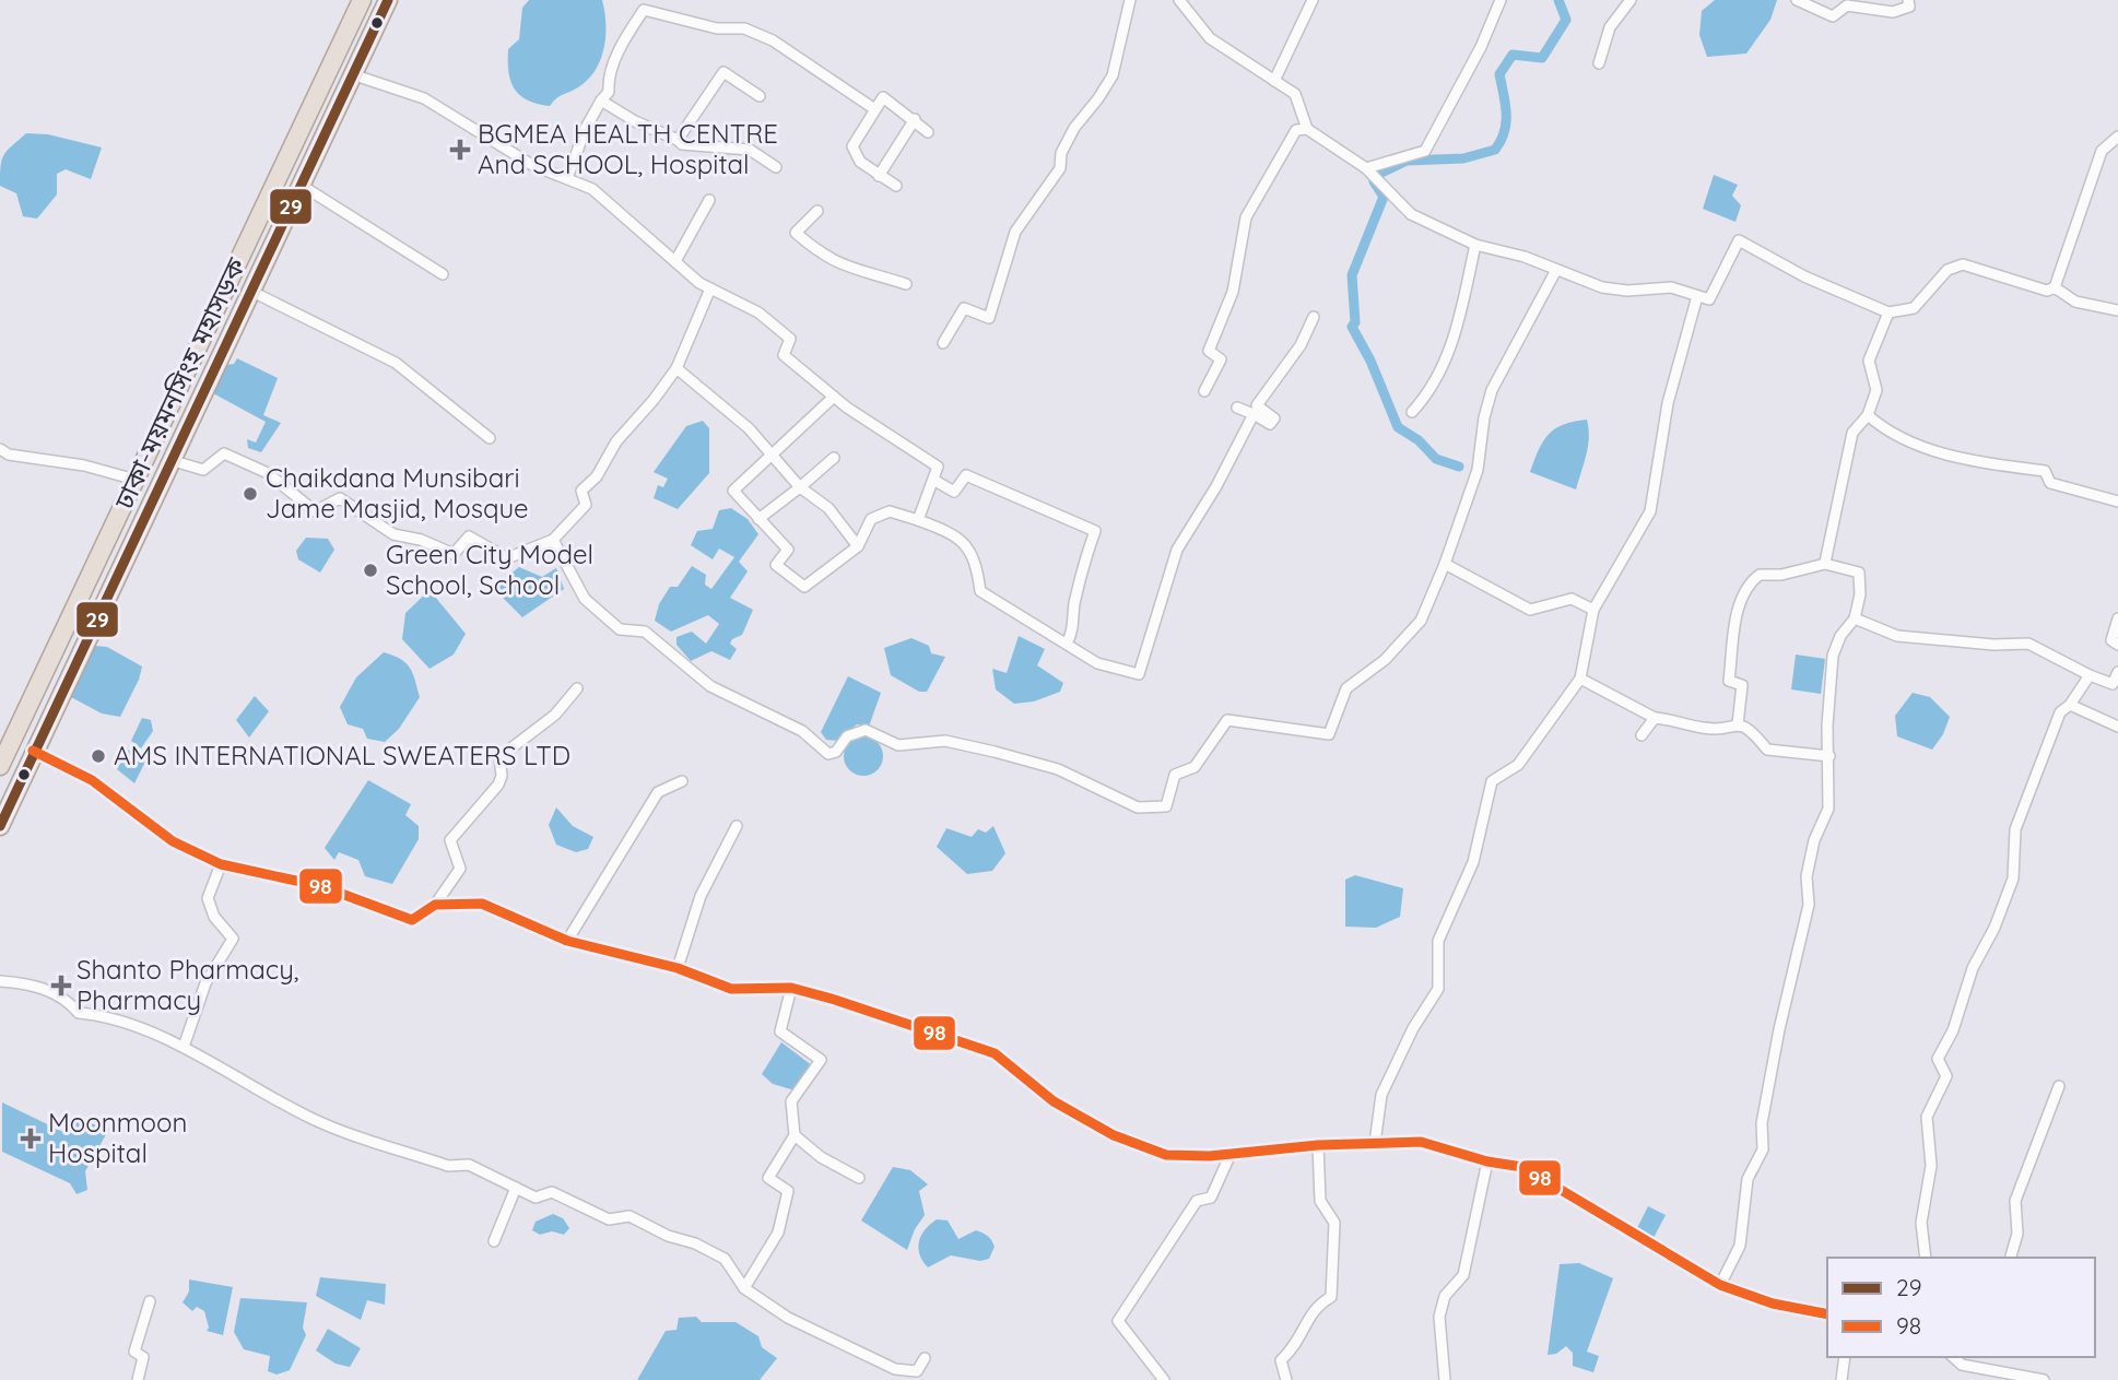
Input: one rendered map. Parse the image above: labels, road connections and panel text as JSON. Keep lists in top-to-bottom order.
{
  "streets": {
    "highway": ["ঢাকা-ময়মনসিংহ মহাসড়ক"]
  },
  "places": {
    "health": ["BGMEA HEALTH CENTRE And SCHOOL, Hospital", "Shanto Pharmacy, Pharmacy", "Moonmoon Hospital"],
    "other": ["Chaikdana Munsibari Jame Masjid, Mosque", "Green City Model School, School", "AMS INTERNATIONAL SWEATERS LTD"]
  },
  "lines": ["transit line 29", "transit line 98"],
  "legend": ["29", "98"]
}
